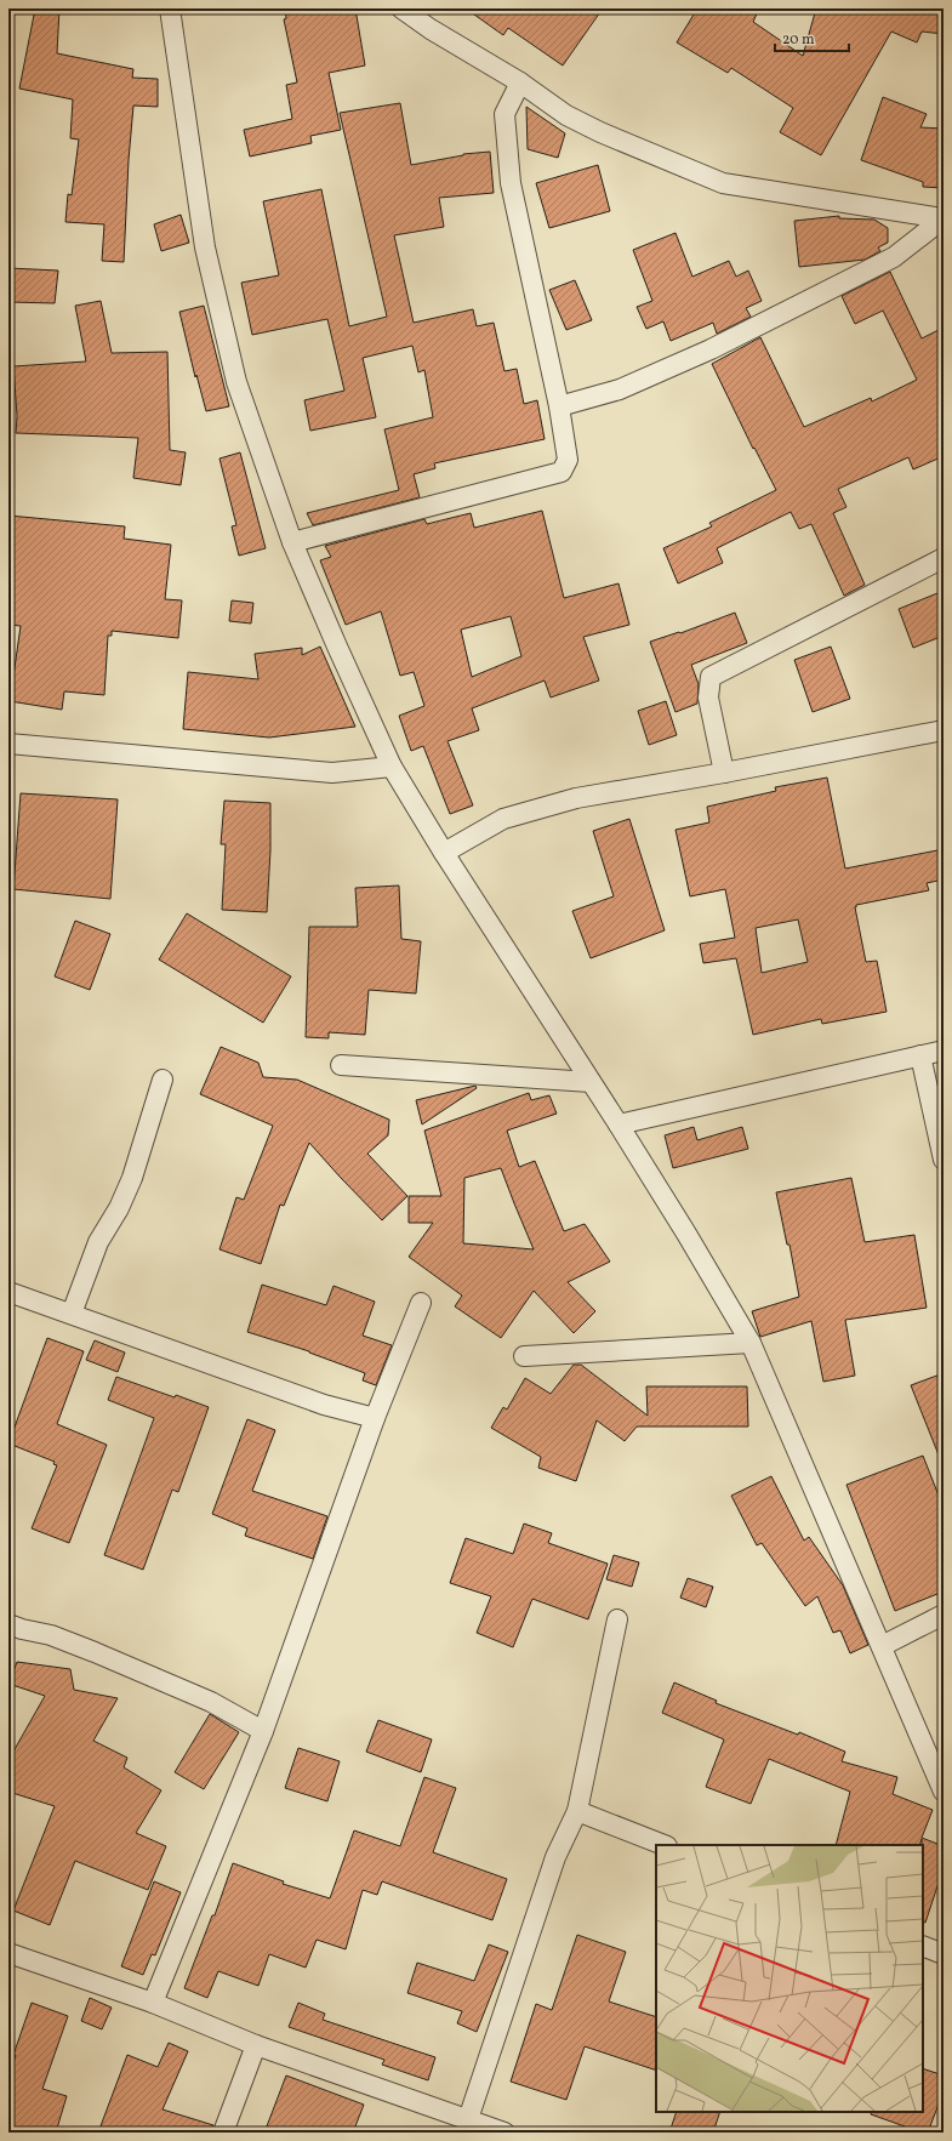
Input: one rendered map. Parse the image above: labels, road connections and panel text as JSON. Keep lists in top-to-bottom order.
{
  "scale_bar": "20 m"
}
